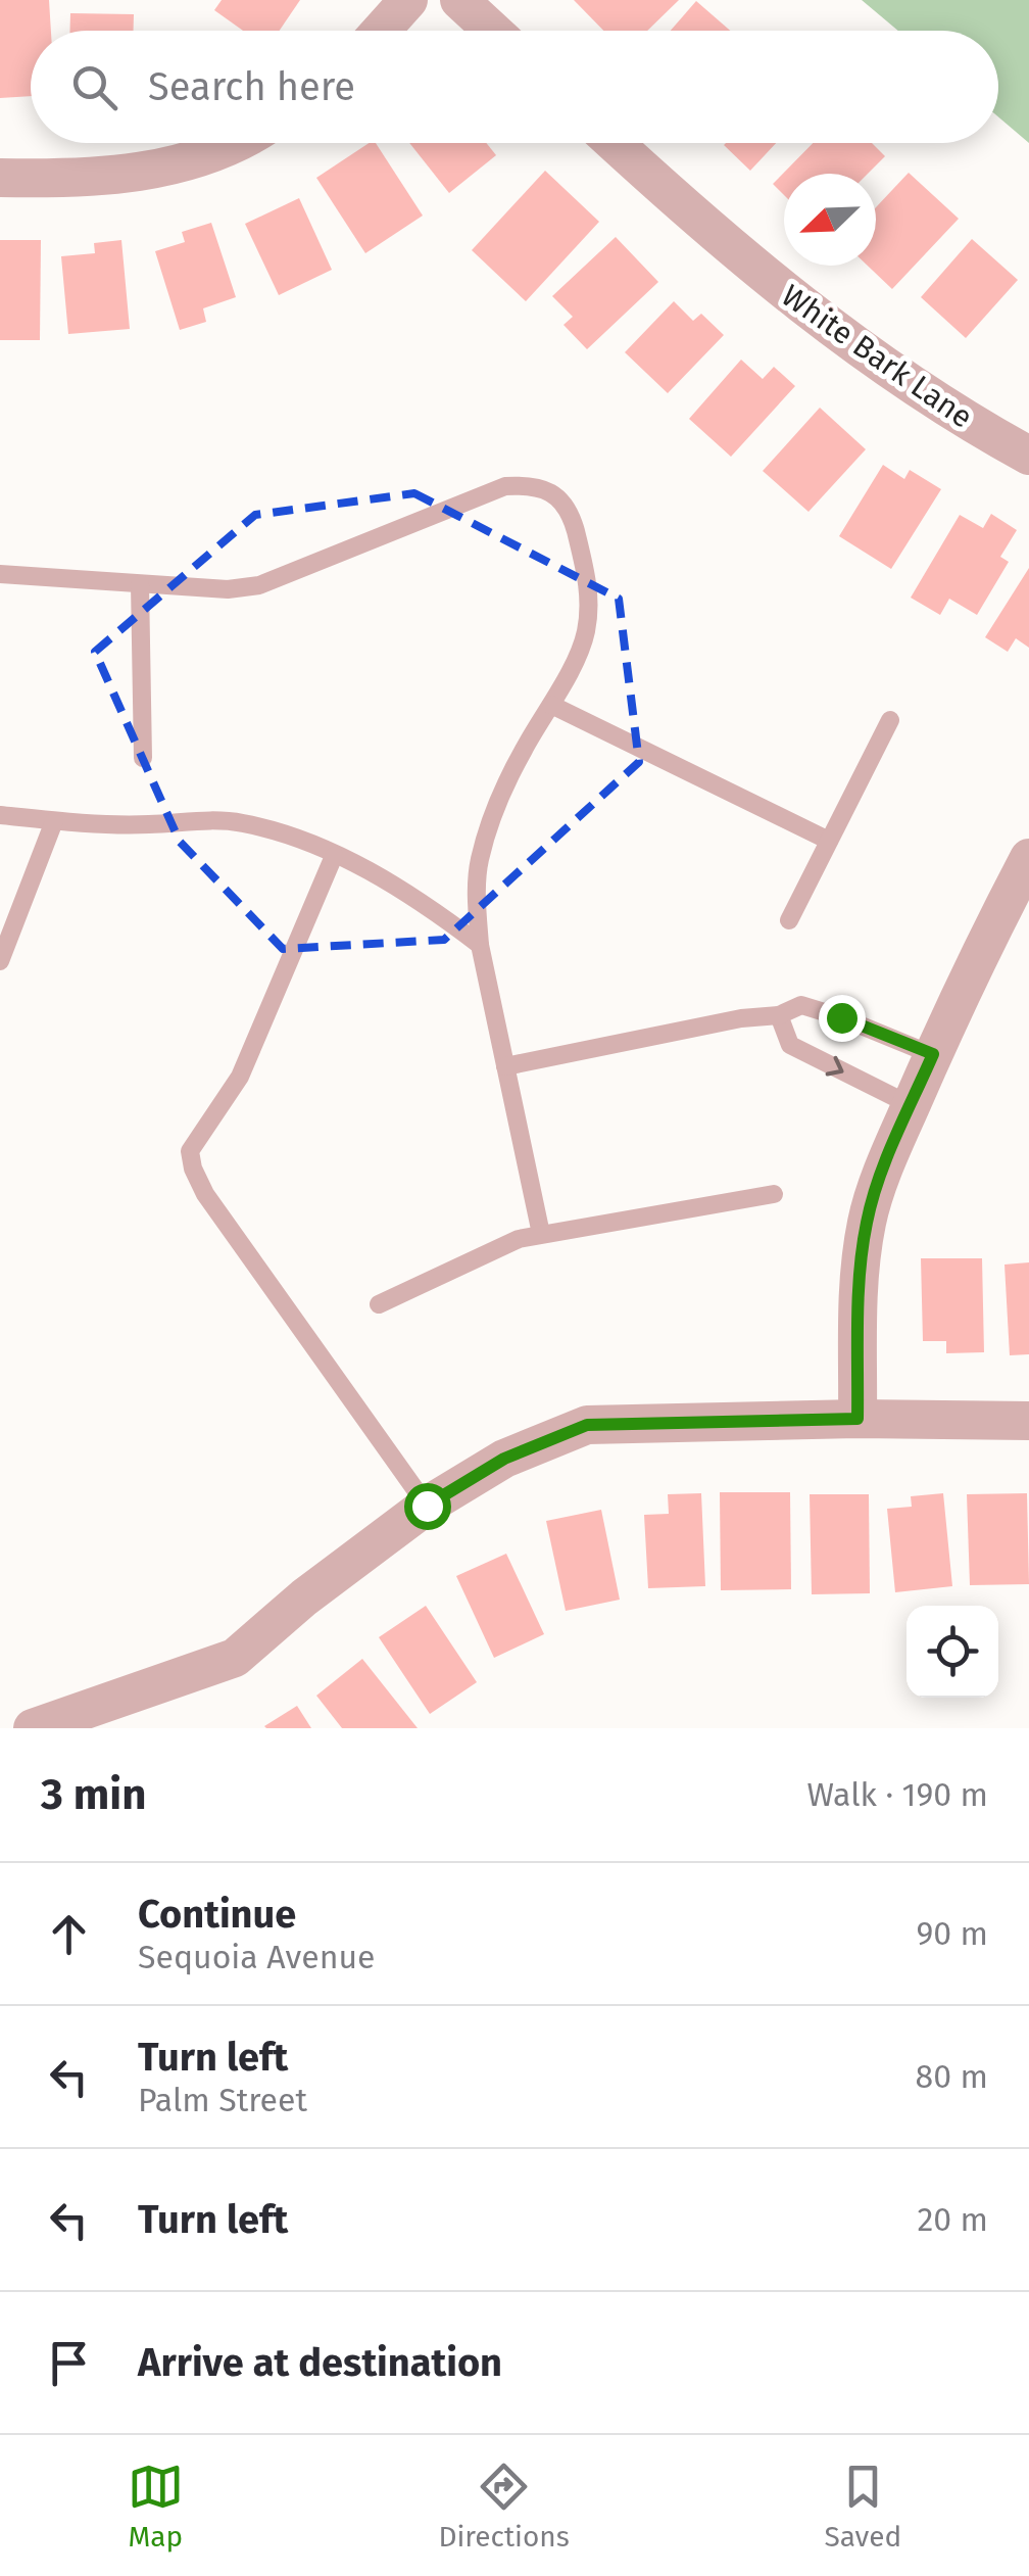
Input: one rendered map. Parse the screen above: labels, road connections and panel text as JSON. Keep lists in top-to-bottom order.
{
  "streets": {
    "street": ["White Bark Lane"]
  },
  "north": "bottom left",
  "page": {
    "search": "Search here",
    "heading": ["3 min", "Walk · 190 m"],
    "list": [
      ["Continue", "Sequoia Avenue", "90 m"],
      ["Turn left", "Palm Street", "80 m"],
      ["Turn left", "20 m"],
      "Arrive at destination"
    ],
    "nav": ["Map", "Directions", "Saved"]
  }
}
